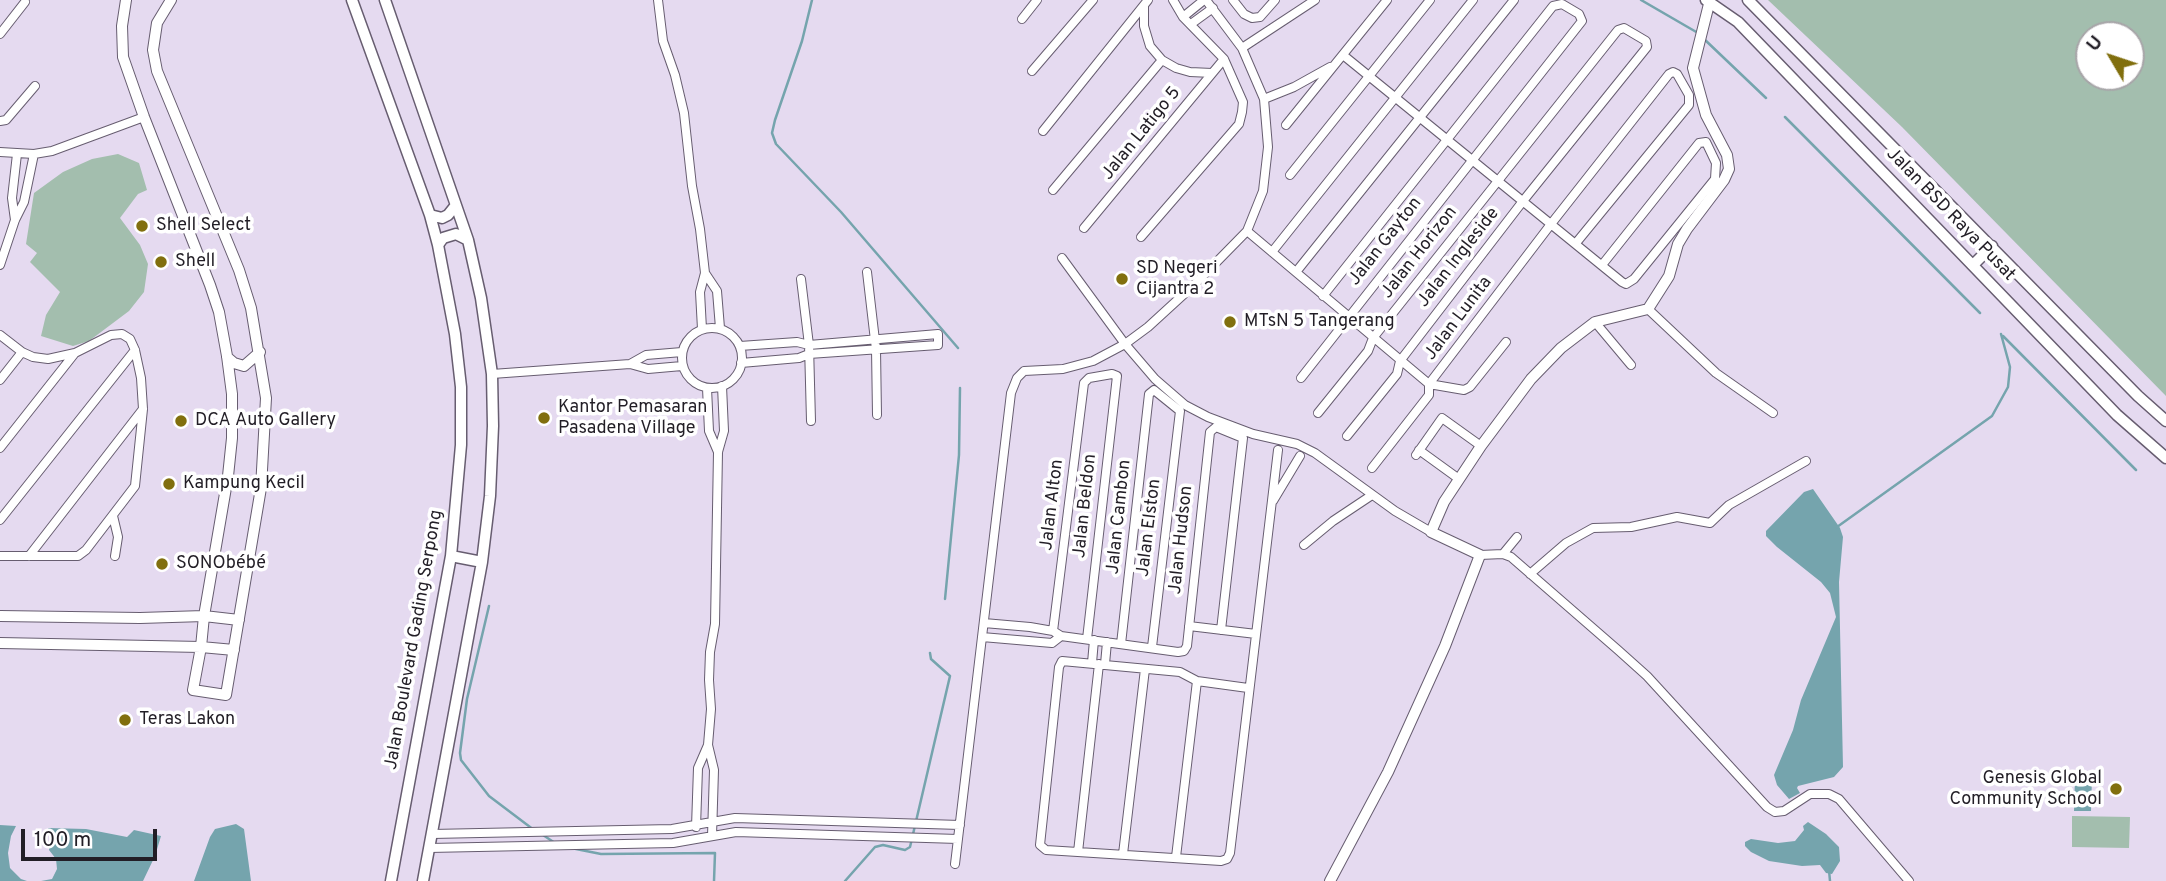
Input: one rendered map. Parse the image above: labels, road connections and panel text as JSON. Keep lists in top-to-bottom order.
{
  "streets": {
    "main road": ["Jalan BSD Raya Pusat", "Jalan Boulevard Gading Serpong"],
    "street": [
      "Jalan Latigo 5",
      "Jalan Gayton",
      "Jalan Horizon",
      "Jalan Ingleside",
      "Jalan Lunita",
      "Jalan Alton",
      "Jalan Beldon",
      "Jalan Cambon",
      "Jalan Elston",
      "Jalan Hudson"
    ]
  },
  "crossings": [
    ["Jalan Horizon", "Jalan Ingleside"],
    ["Jalan Alton", "Jalan Beldon"],
    ["Jalan Cambon", "Jalan Elston"],
    ["Jalan Elston", "Jalan Hudson"]
  ],
  "places": [
    "Shell Select",
    "Shell",
    "SD Negeri Cijantra 2",
    "MTsN 5 Tangerang",
    "Kantor Pemasaran Pasadena Village",
    "DCA Auto Gallery",
    "Kampung Kecil",
    "SONObébé",
    "Teras Lakon",
    "Genesis Global Community School"
  ],
  "scale_bar": "100 m",
  "north": "top left"
}
